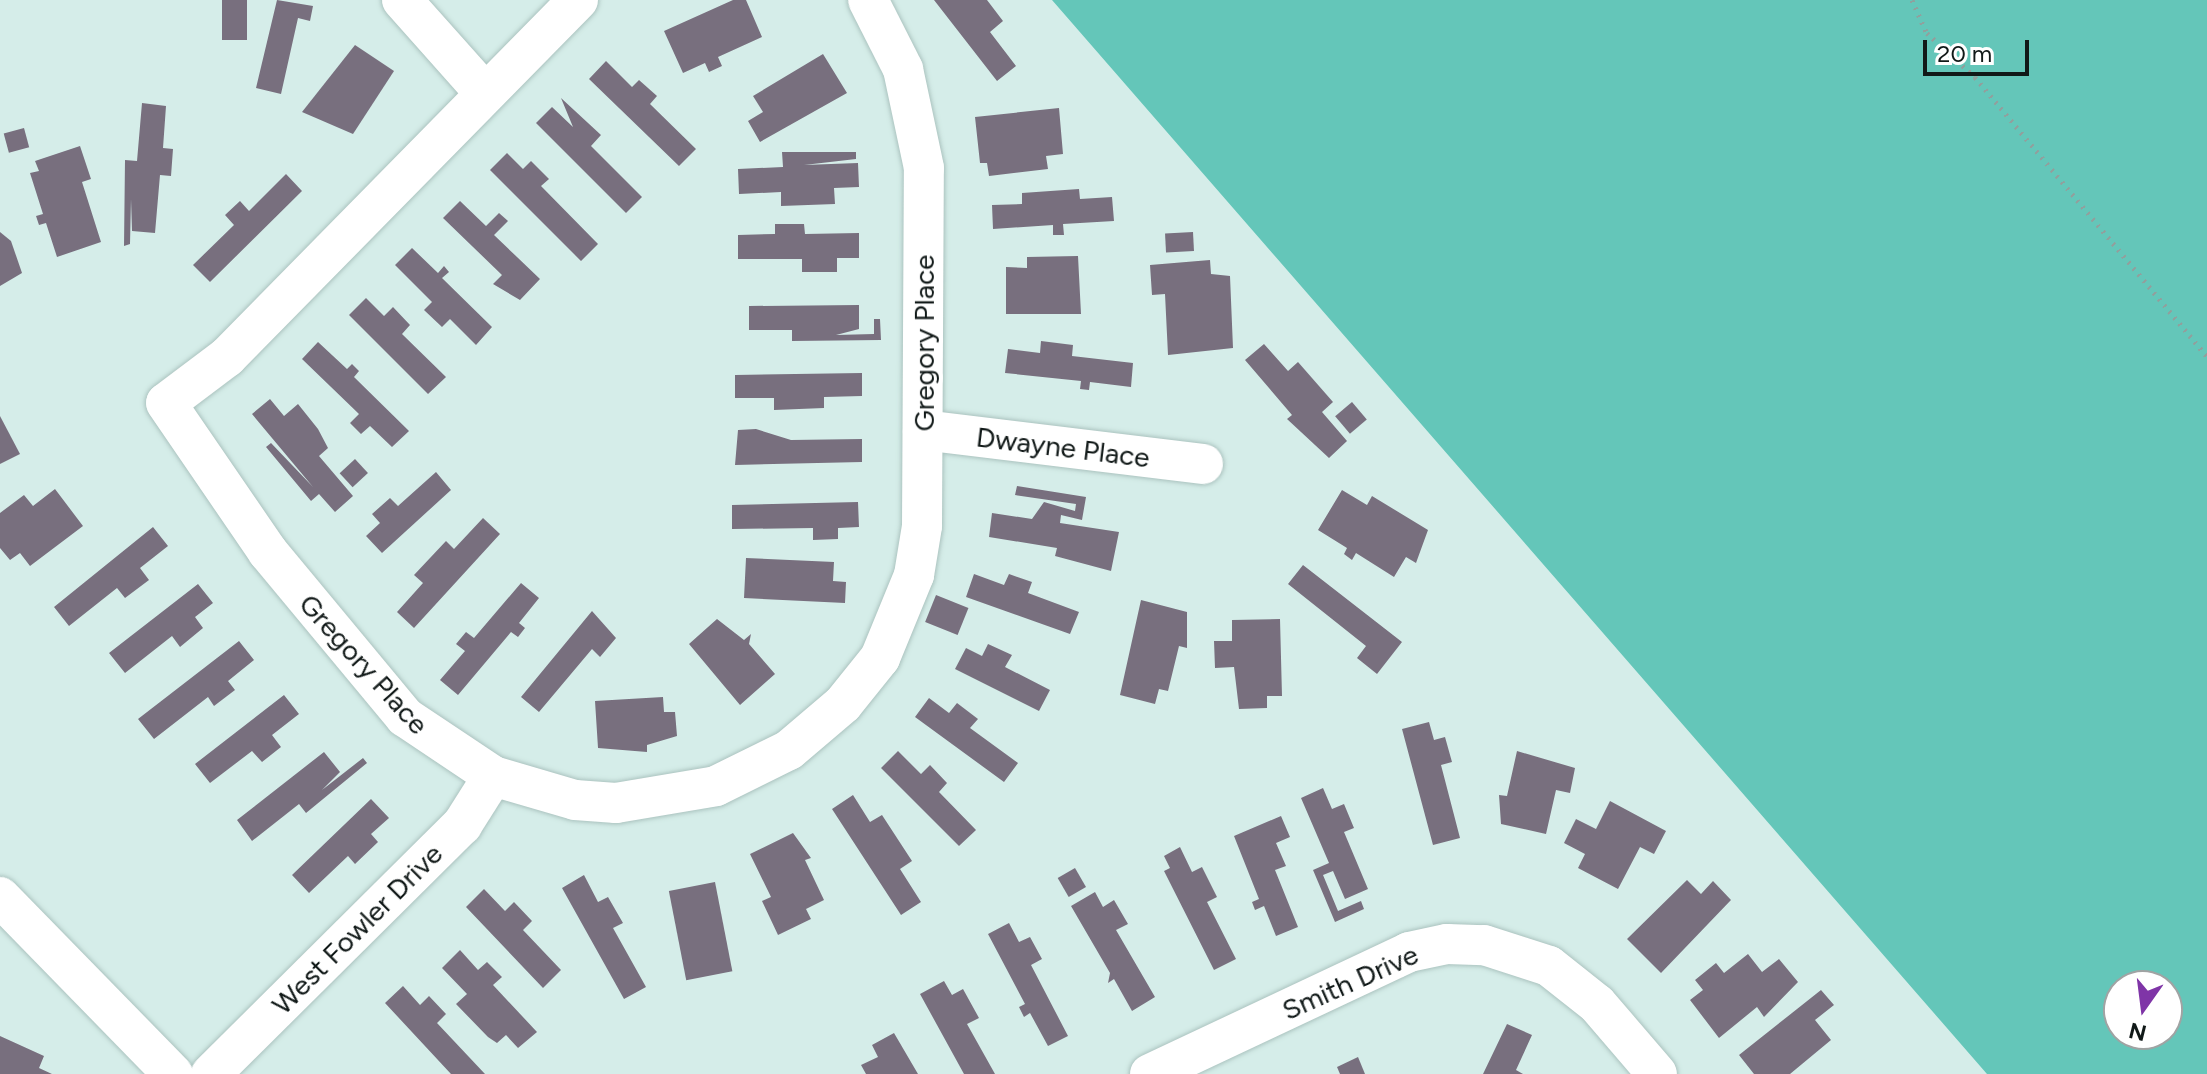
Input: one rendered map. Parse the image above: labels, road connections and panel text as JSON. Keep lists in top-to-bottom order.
{
  "streets": {
    "street": [
      "Gregory Place",
      "Dwayne Place",
      "West Fowler Drive",
      "Smith Drive"
    ]
  },
  "crossings": [
    ["Gregory Place", "Dwayne Place"],
    ["Gregory Place", "West Fowler Drive"]
  ],
  "scale_bar": "20 m",
  "north": "bottom"
}
